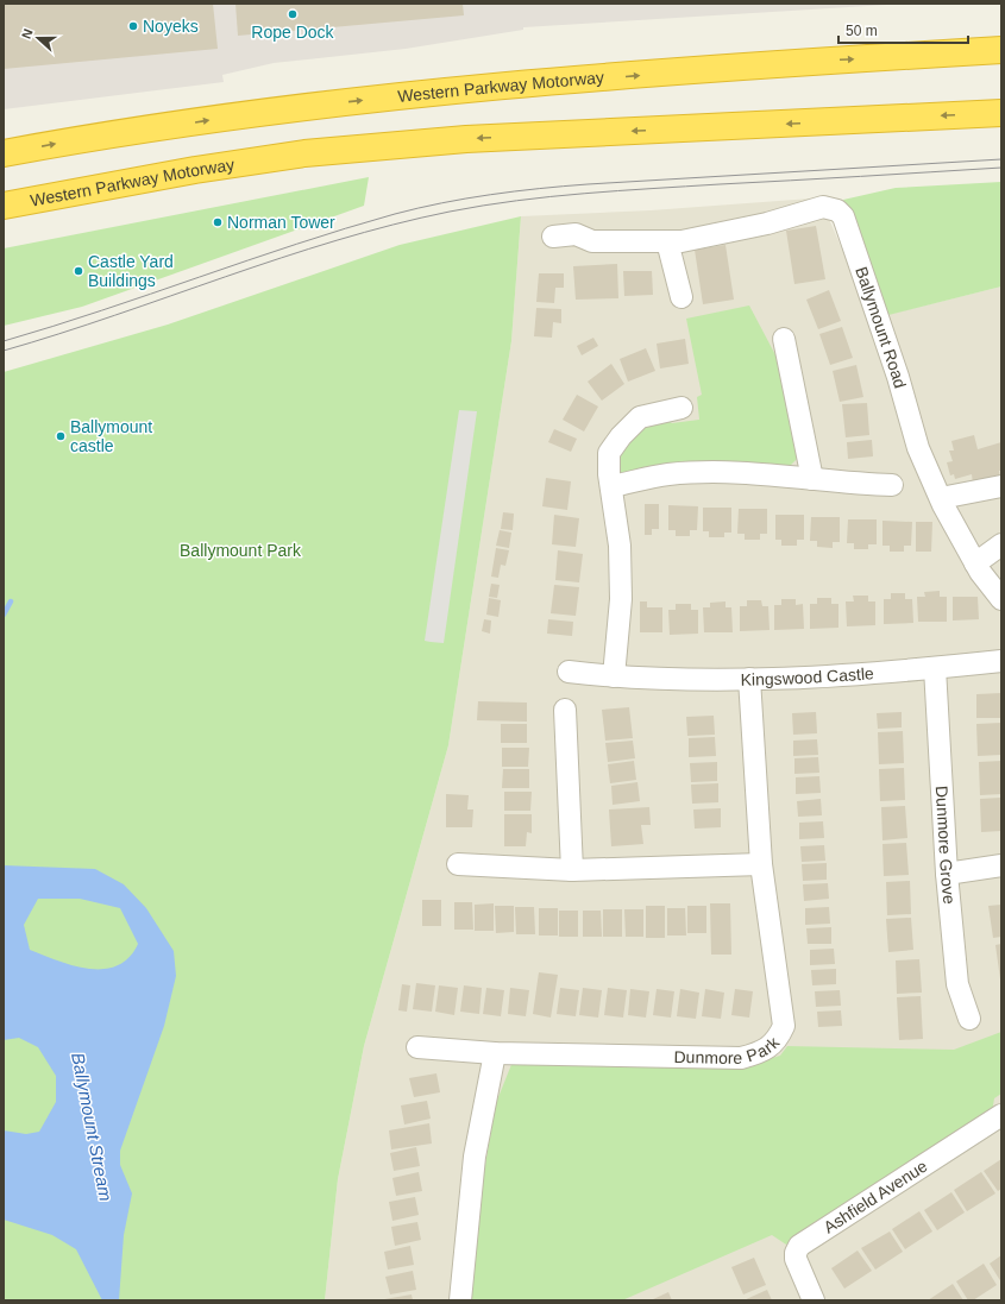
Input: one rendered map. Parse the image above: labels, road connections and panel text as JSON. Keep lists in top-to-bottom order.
{
  "streets": {
    "highway": ["Western Parkway Motorway"],
    "street": [
      "Ballymount Road",
      "Kingswood Castle",
      "Dunmore Grove",
      "Dunmore Park",
      "Ashfield Avenue"
    ]
  },
  "crossings": [
    ["Kingswood Castle", "Dunmore Grove"],
    ["Kingswood Castle", "Dunmore Park"]
  ],
  "water": ["Ballymount Stream"],
  "parks": ["Ballymount Park"],
  "places": [
    "Rope Dock",
    "Noyeks",
    "Norman Tower",
    "Castle Yard Buildings",
    "Ballymount castle"
  ],
  "scale_bar": "50 m",
  "north": "left"
}
